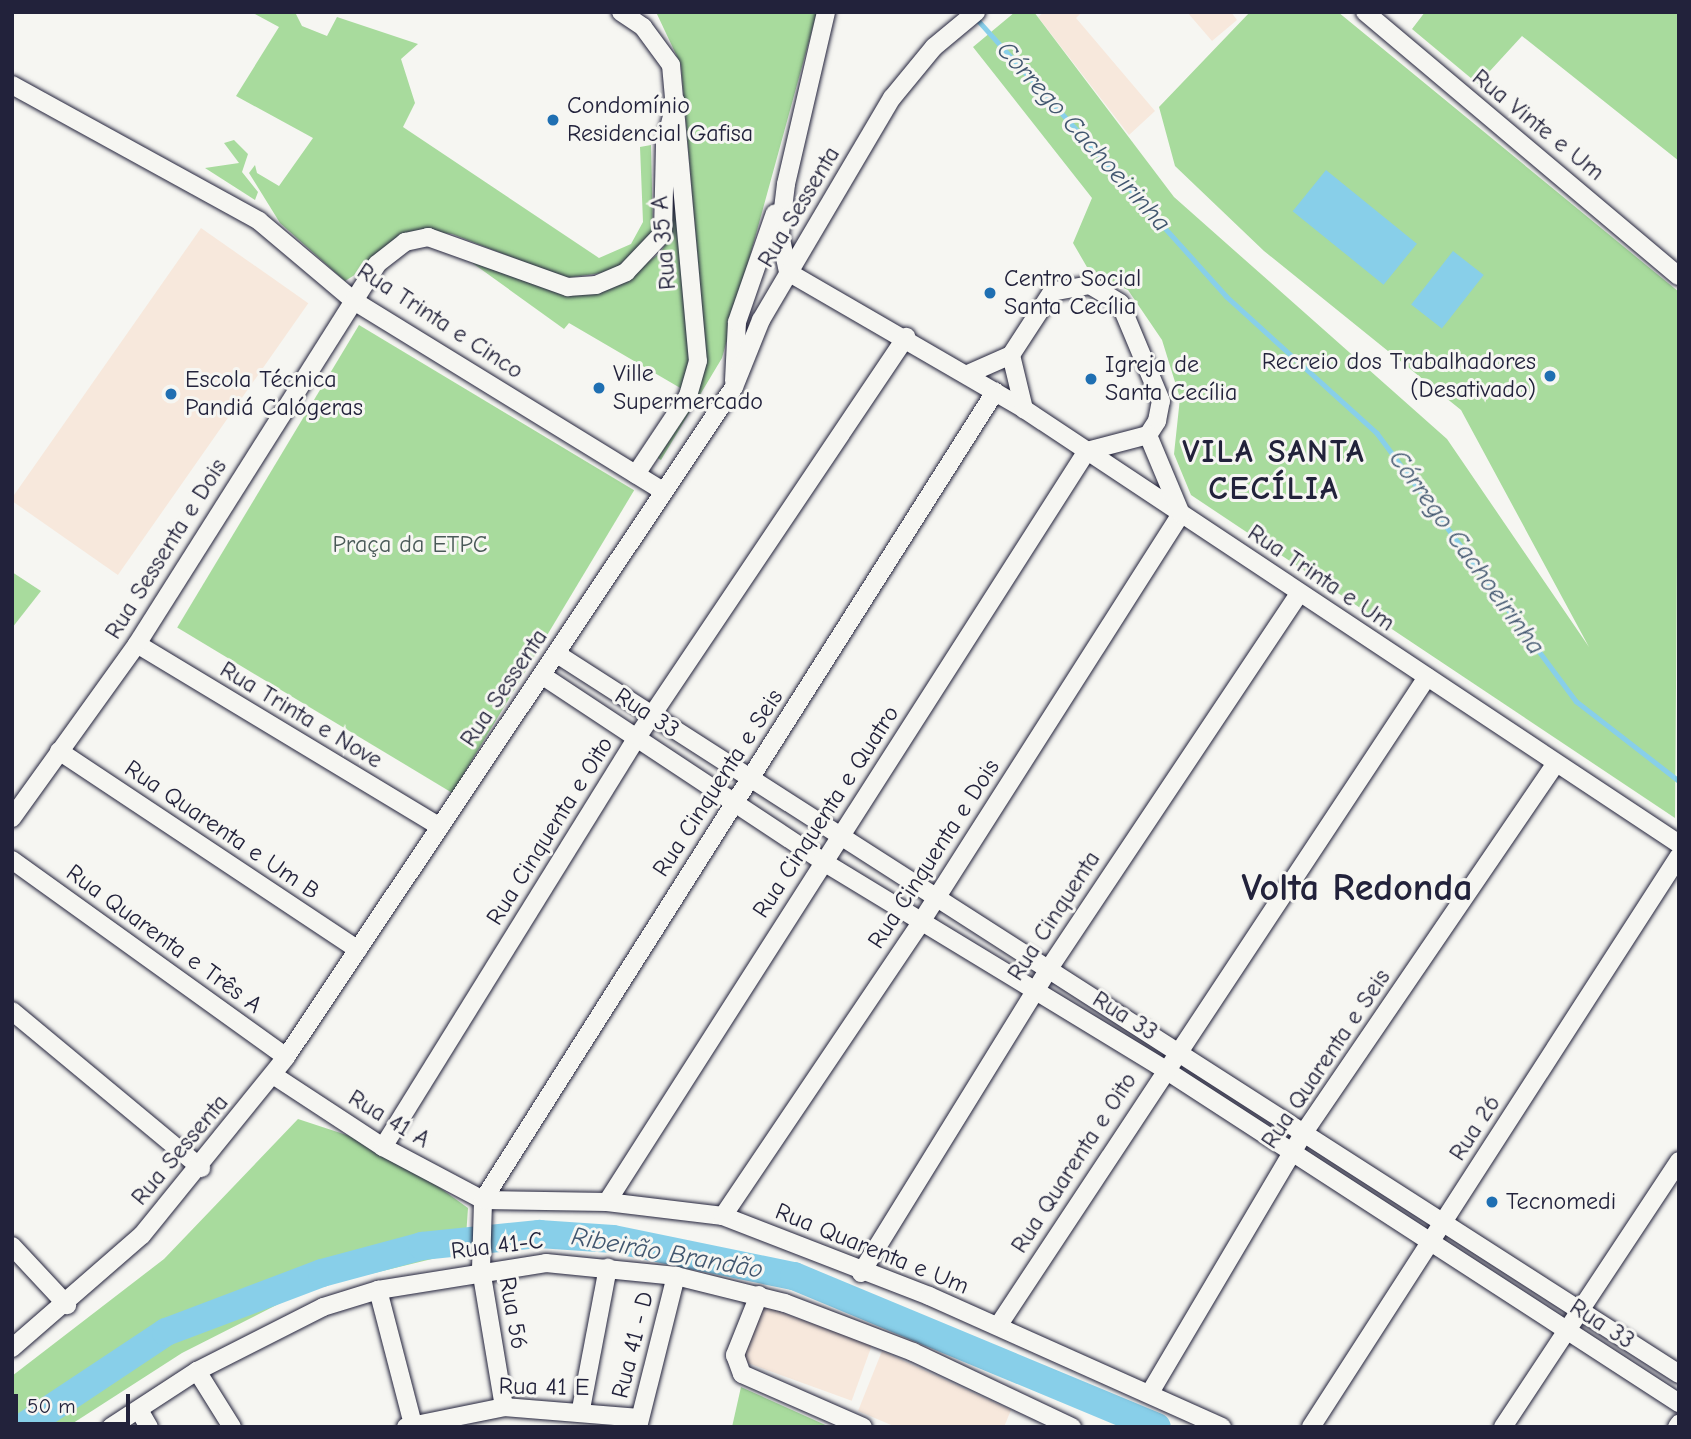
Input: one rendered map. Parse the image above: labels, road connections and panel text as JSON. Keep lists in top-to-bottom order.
{
  "streets": {
    "street": [
      "Rua Vinte e Um",
      "Rua Sessenta",
      "Rua 35 A",
      "Rua Trinta e Cinco",
      "Rua Sessenta e Dois",
      "Rua Trinta e Um",
      "Rua 33",
      "Rua Trinta e Nove",
      "Rua Cinquenta e Seis",
      "Rua Cinquenta e Quatro",
      "Rua Quarenta e Um B",
      "Rua Cinquenta e Oito",
      "Rua Cinquenta e Dois",
      "Rua Cinquenta",
      "Rua Quarenta e Três A",
      "Rua Quarenta e Seis",
      "Rua 41 A",
      "Rua 26",
      "Rua Quarenta e Oito",
      "Rua 41-C",
      "Rua Quarenta e Um",
      "Rua 56",
      "Rua 41 - D",
      "Rua 41 E"
    ]
  },
  "crossings": [
    ["Rua Sessenta", "Rua Trinta e Cinco"],
    ["Rua Sessenta", "Rua Trinta e Um"],
    ["Rua Sessenta", "Rua 33"],
    ["Rua Sessenta", "Rua Trinta e Nove"],
    ["Rua Sessenta", "Rua Quarenta e Um B"],
    ["Rua Sessenta", "Rua Quarenta e Três A"],
    ["Rua Sessenta", "Rua 41 A"],
    ["Rua 35 A", "Rua Trinta e Cinco"],
    ["Rua 35 A", "Rua Sessenta e Dois"],
    ["Rua Trinta e Cinco", "Rua Sessenta e Dois"],
    ["Rua Sessenta e Dois", "Rua Trinta e Nove"],
    ["Rua Sessenta e Dois", "Rua Quarenta e Um B"],
    ["Rua Trinta e Um", "Rua Cinquenta e Seis"],
    ["Rua Trinta e Um", "Rua Cinquenta e Quatro"],
    ["Rua Trinta e Um", "Rua Cinquenta e Oito"],
    ["Rua Trinta e Um", "Rua Cinquenta e Dois"],
    ["Rua Trinta e Um", "Rua Cinquenta"],
    ["Rua Trinta e Um", "Rua Quarenta e Seis"],
    ["Rua Trinta e Um", "Rua Quarenta e Oito"],
    ["Rua 33", "Rua Cinquenta e Seis"],
    ["Rua 33", "Rua Cinquenta e Quatro"],
    ["Rua 33", "Rua Cinquenta e Oito"],
    ["Rua 33", "Rua Cinquenta e Dois"],
    ["Rua 33", "Rua Cinquenta"],
    ["Rua 33", "Rua Quarenta e Seis"],
    ["Rua 33", "Rua 26"],
    ["Rua 33", "Rua Quarenta e Oito"],
    ["Rua Cinquenta e Seis", "Rua 41 A"],
    ["Rua Cinquenta e Seis", "Rua Quarenta e Um"],
    ["Rua Cinquenta e Seis", "Rua 56"],
    ["Rua Cinquenta e Quatro", "Rua Quarenta e Um"],
    ["Rua Cinquenta e Oito", "Rua 41 A"],
    ["Rua Cinquenta e Dois", "Rua Quarenta e Um"],
    ["Rua Cinquenta", "Rua Quarenta e Um"],
    ["Rua Quarenta e Seis", "Rua Quarenta e Um"],
    ["Rua 41 A", "Rua Quarenta e Um"],
    ["Rua 41 A", "Rua 56"],
    ["Rua Quarenta e Oito", "Rua Quarenta e Um"],
    ["Rua 41-C", "Rua 56"],
    ["Rua 41-C", "Rua 41 - D"],
    ["Rua Quarenta e Um", "Rua 56"],
    ["Rua 56", "Rua 41 E"],
    ["Rua 41 - D", "Rua 41 E"]
  ],
  "districts": ["VILA SANTA CECÍLIA", "Volta Redonda"],
  "water": ["Córrego Cachoeirinha", "Ribeirão Brandão"],
  "parks": ["Praça da ETPC"],
  "places": [
    "Condomínio Residencial Gafisa",
    "Centro Social Santa Cecília",
    "Recreio dos Trabalhadores (Desativado)",
    "Igreja de Santa Cecília",
    "Ville Supermercado",
    "Escola Técnica Pandiá Calógeras",
    "Tecnomedi"
  ],
  "scale_bar": "50 m"
}
